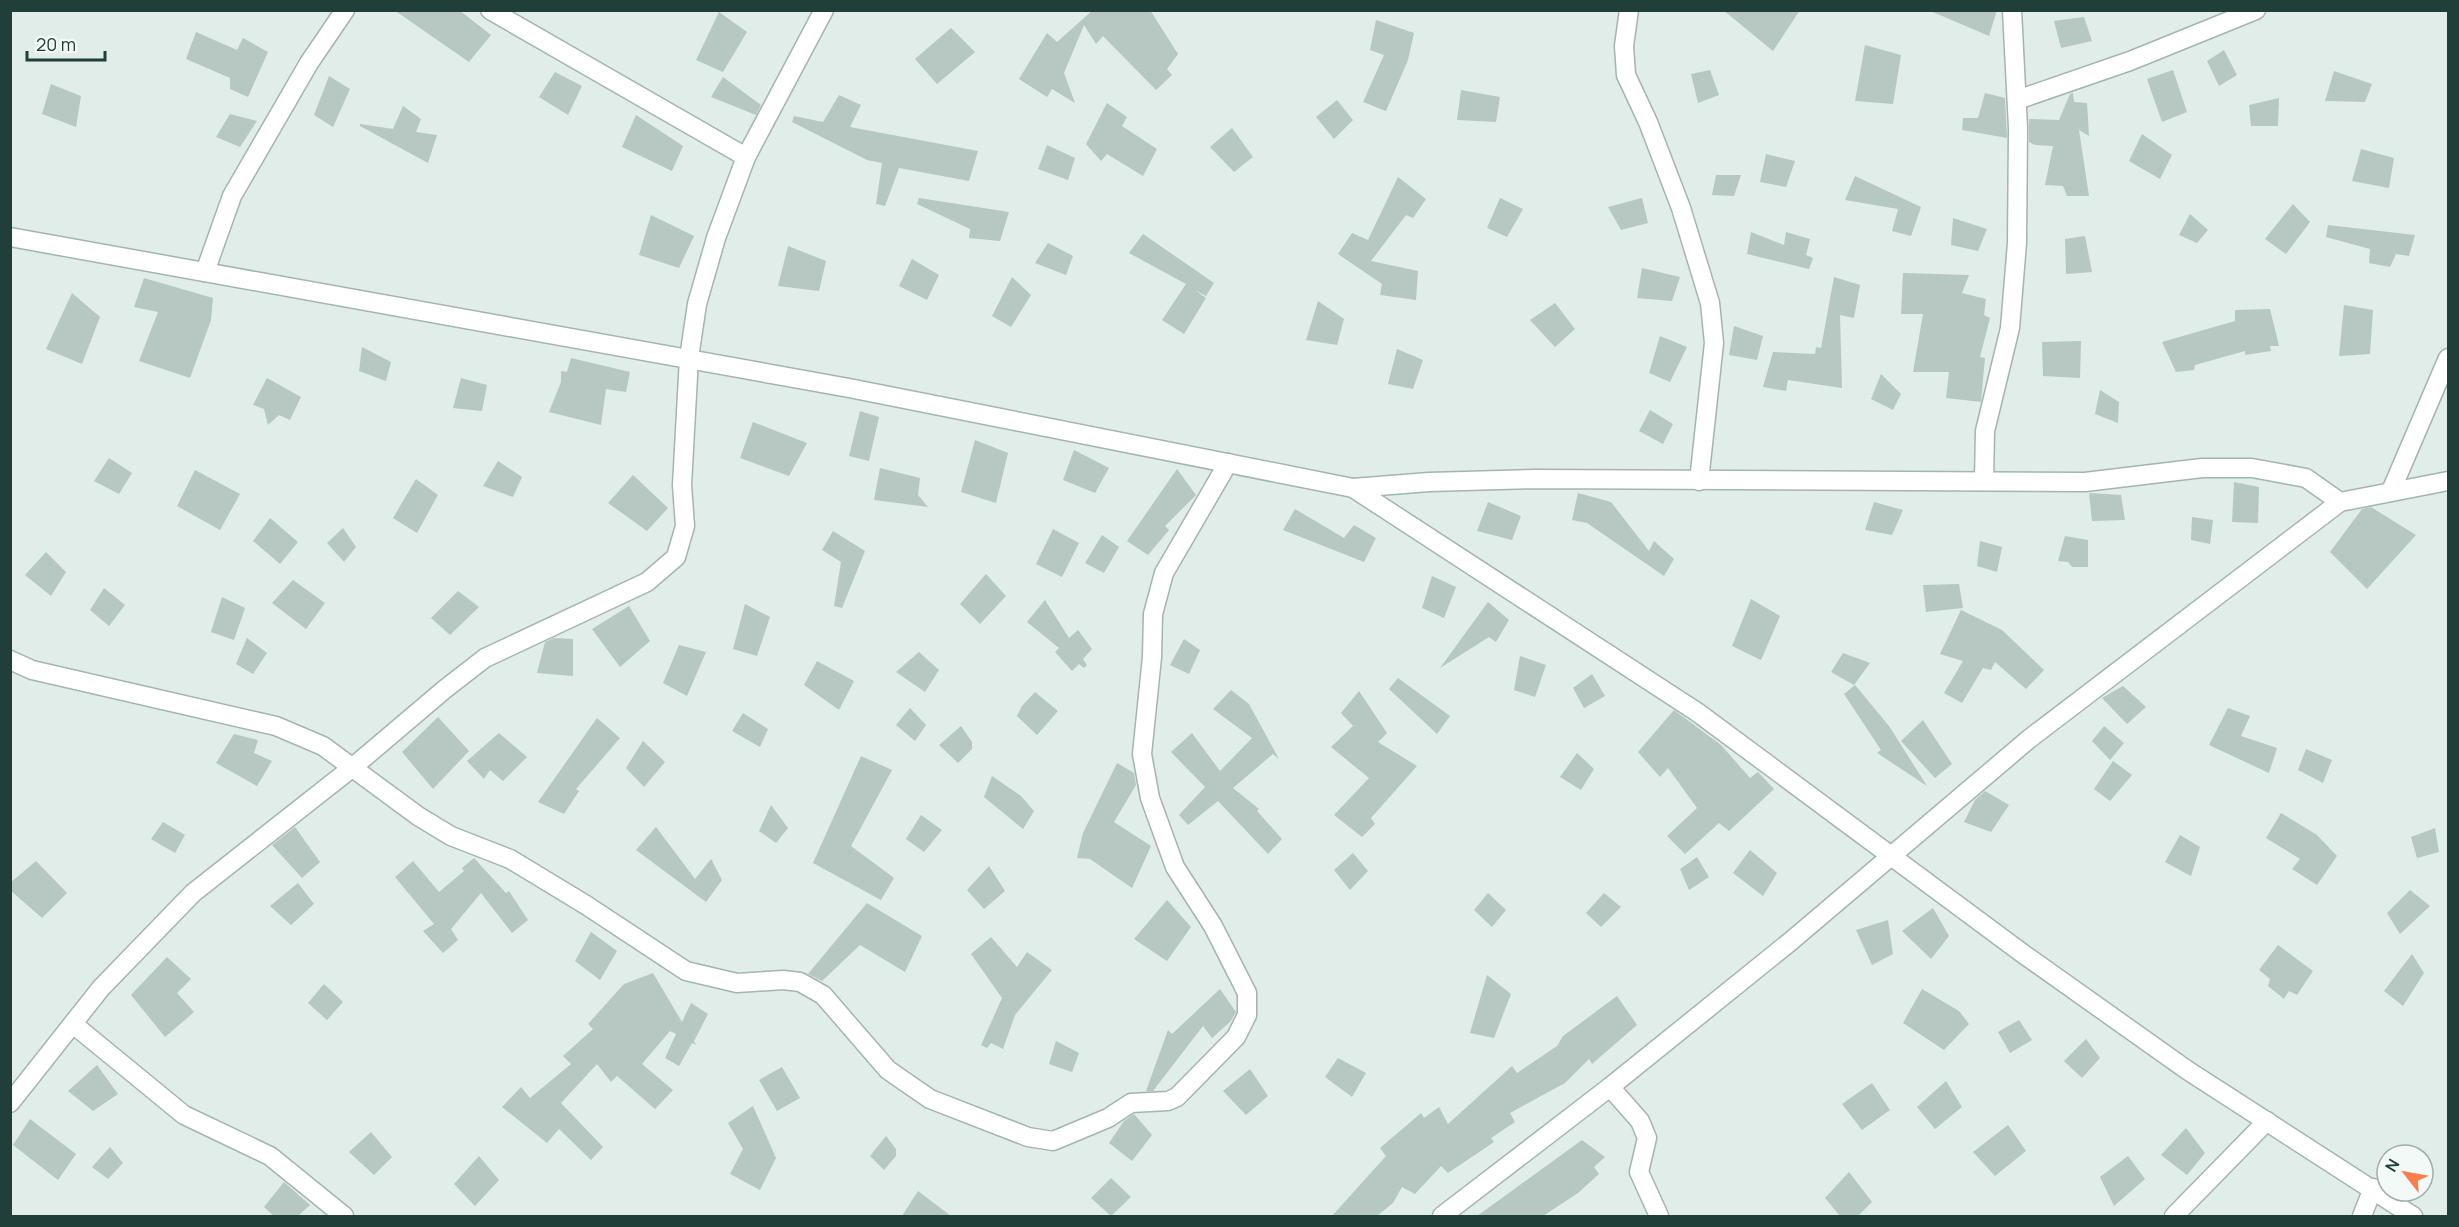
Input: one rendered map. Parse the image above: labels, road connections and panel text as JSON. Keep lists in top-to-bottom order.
{
  "scale_bar": "20 m",
  "north": "top left"
}
